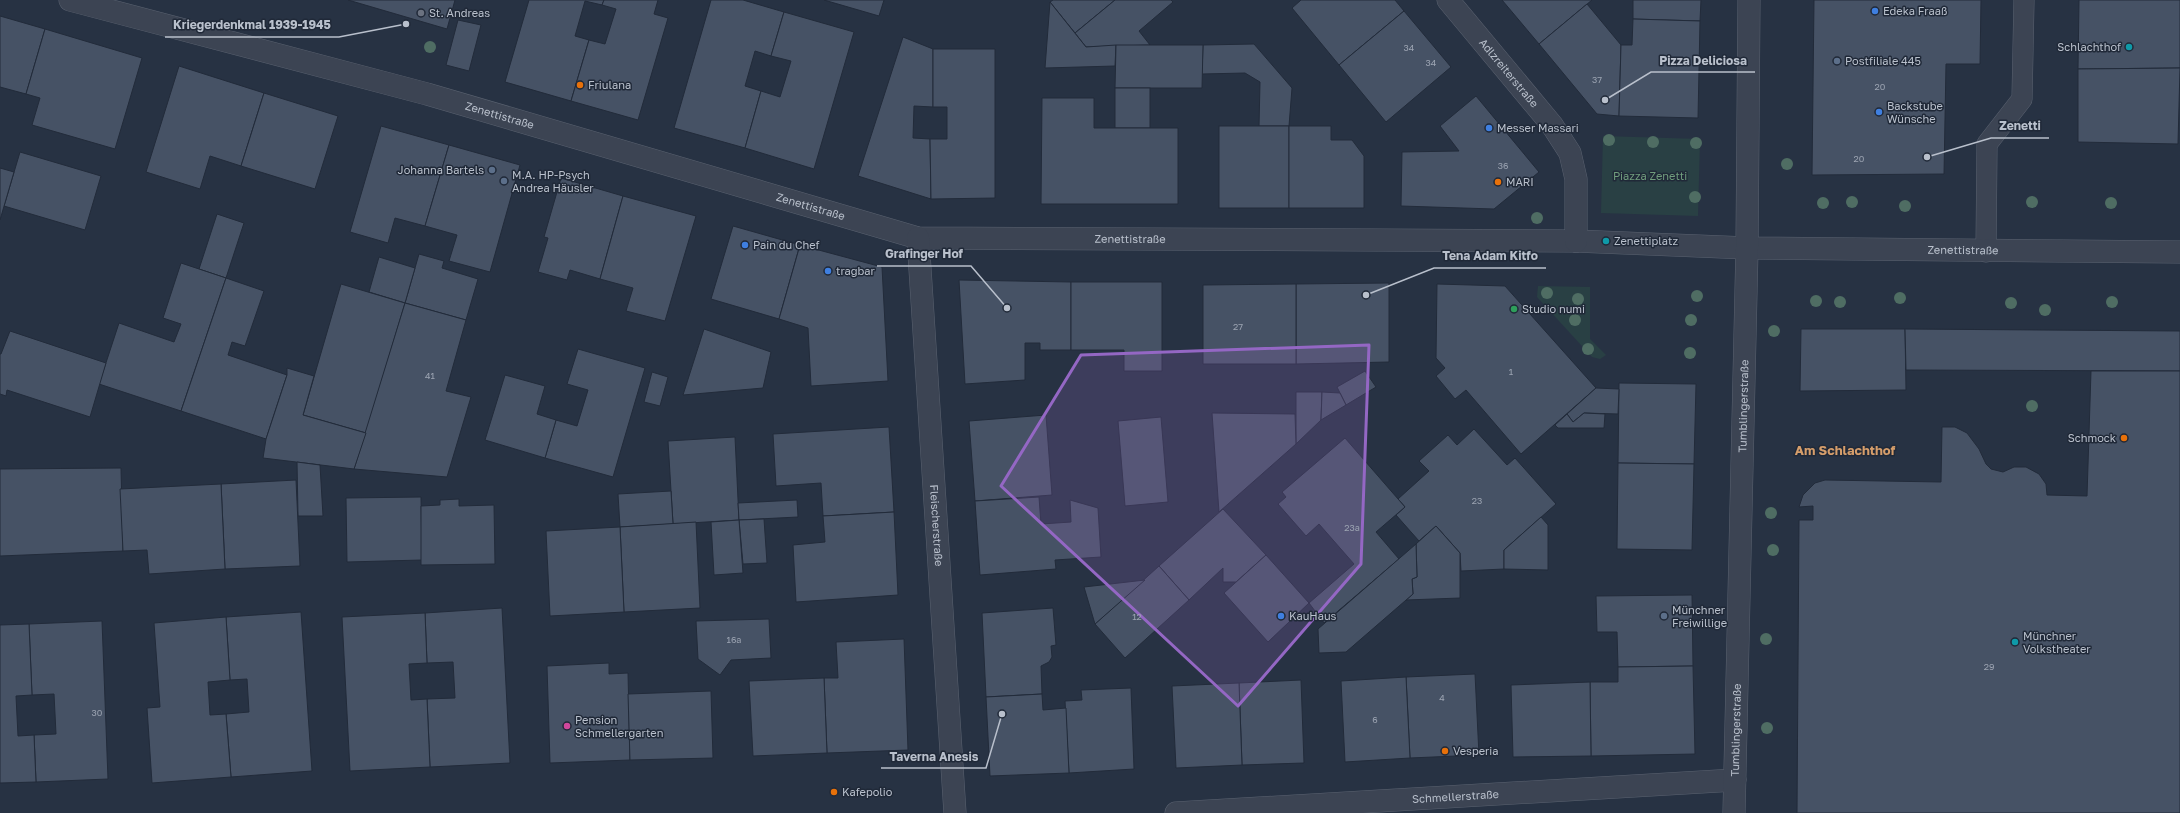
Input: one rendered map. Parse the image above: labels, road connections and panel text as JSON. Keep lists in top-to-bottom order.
{
  "streets": {
    "street": [
      "Adlzreiterstraße",
      "Zenettistraße",
      "Tumblingerstraße",
      "Fleischerstraße",
      "Schmellerstraße"
    ]
  },
  "crossings": [
    ["Adlzreiterstraße", "Zenettistraße"],
    ["Zenettistraße", "Tumblingerstraße"],
    ["Zenettistraße", "Fleischerstraße"],
    ["Tumblingerstraße", "Schmellerstraße"]
  ],
  "districts": ["Am Schlachthof"],
  "parks": ["Piazza Zenetti"],
  "places": [
    "Edeka Fraaß",
    "St. Andreas",
    "Kriegerdenkmal 1939-1945",
    "Schlachthof",
    "Postfiliale 445",
    "Friulana",
    "Pizza Deliciosa",
    "Backstube Wünsche",
    "Messer Massari",
    "Zenetti",
    "Johanna Bartels",
    "M.A. HP-Psych Andrea Häusler",
    "MARI",
    "Zenettiplatz",
    "Pain du Chef",
    "tragbar",
    "Tena Adam Kitfo",
    "Grafinger Hof",
    "Studio numi",
    "Schmock",
    "KauHaus",
    "Münchner Freiwillige",
    "Münchner Volkstheater",
    "Taverna Anesis",
    "Pension Schmellergarten",
    "Vesperia",
    "Kafepolio"
  ],
  "house_numbers": [
    "34",
    "34",
    "37",
    "20",
    "20",
    "36",
    "27",
    "1",
    "41",
    "23",
    "23a",
    "12",
    "16a",
    "29",
    "4",
    "30",
    "6"
  ]
}
